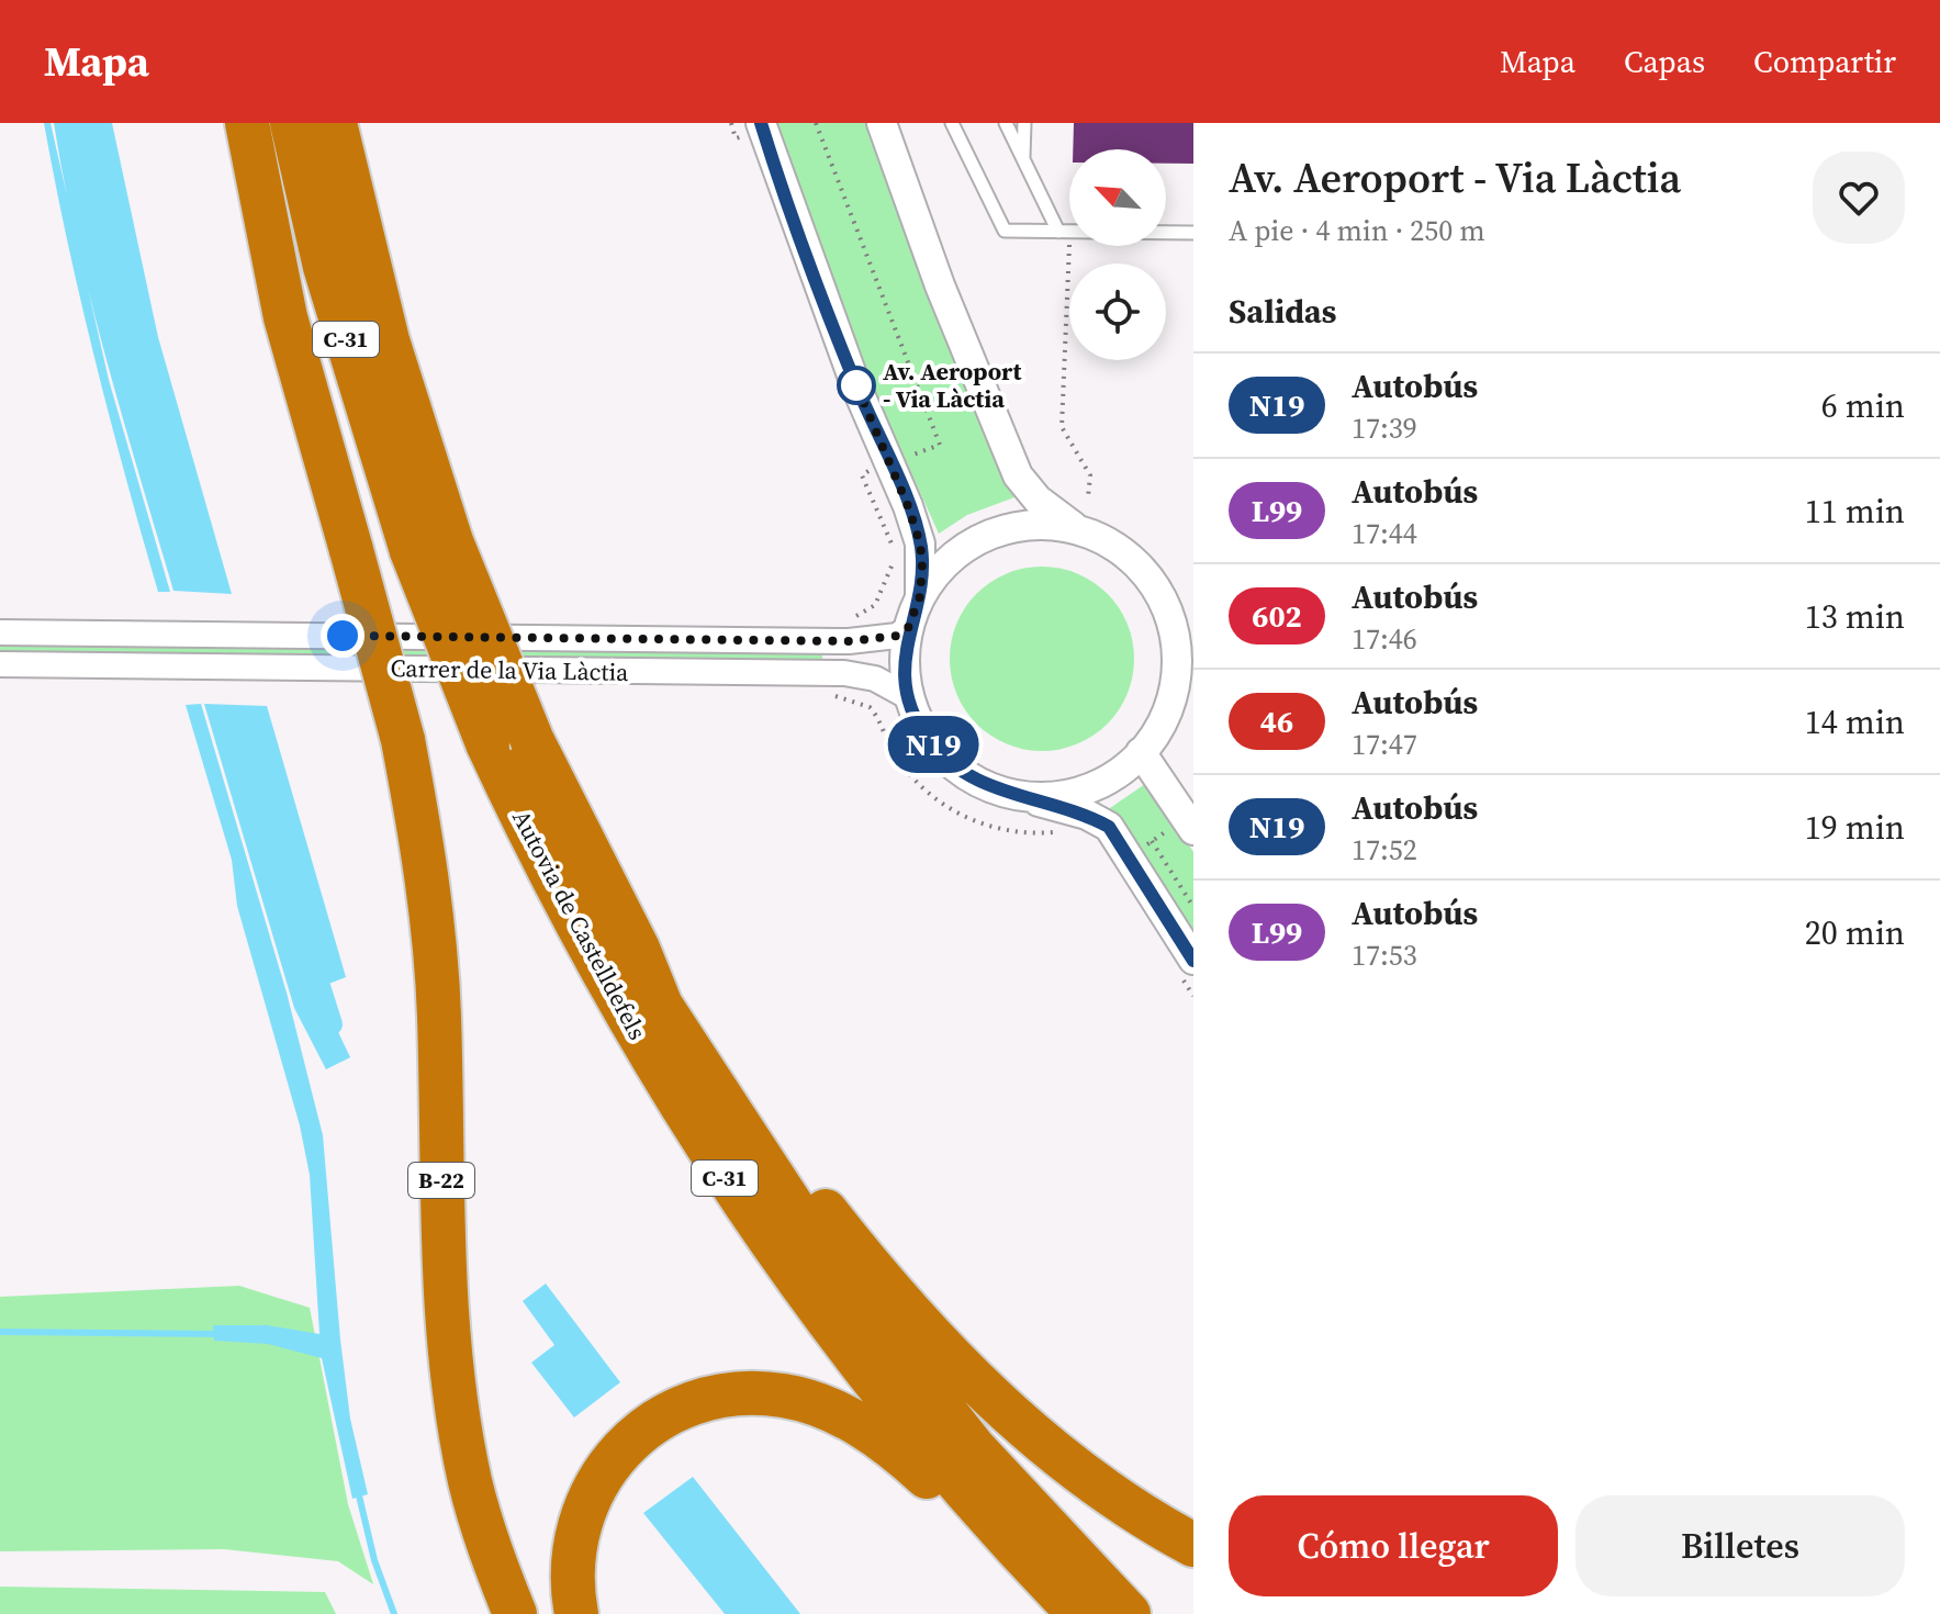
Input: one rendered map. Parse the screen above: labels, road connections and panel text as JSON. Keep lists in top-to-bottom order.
{
  "streets": {
    "highway": ["C-31", "Autovia de Castelldefels", "B-22"],
    "street": ["Carrer de la Via Làctia"]
  },
  "crossings": [
    ["C-31", "Autovia de Castelldefels"]
  ],
  "places": ["Av. Aeroport - Via Làctia"],
  "lines": ["bus line N19"],
  "north": "top left",
  "page": {
    "header": "Mapa",
    "nav": ["Mapa", "Capas", "Compartir"],
    "on_map": "N19",
    "heading": [
      ["Av. Aeroport - Via Làctia", "A pie · 4 min · 250 m"],
      "Salidas"
    ],
    "list": [
      {
        "mark": "N19",
        "name": "Autobús",
        "note": "17:39",
        "value": "6 min"
      },
      {
        "mark": "L99",
        "name": "Autobús",
        "note": "17:44",
        "value": "11 min"
      },
      {
        "mark": "602",
        "name": "Autobús",
        "note": "17:46",
        "value": "13 min"
      },
      {
        "mark": "46",
        "name": "Autobús",
        "note": "17:47",
        "value": "14 min"
      },
      {
        "mark": "N19",
        "name": "Autobús",
        "note": "17:52",
        "value": "19 min"
      },
      {
        "mark": "L99",
        "name": "Autobús",
        "note": "17:53",
        "value": "20 min"
      }
    ],
    "buttons": ["Cómo llegar", "Billetes"]
  }
}
